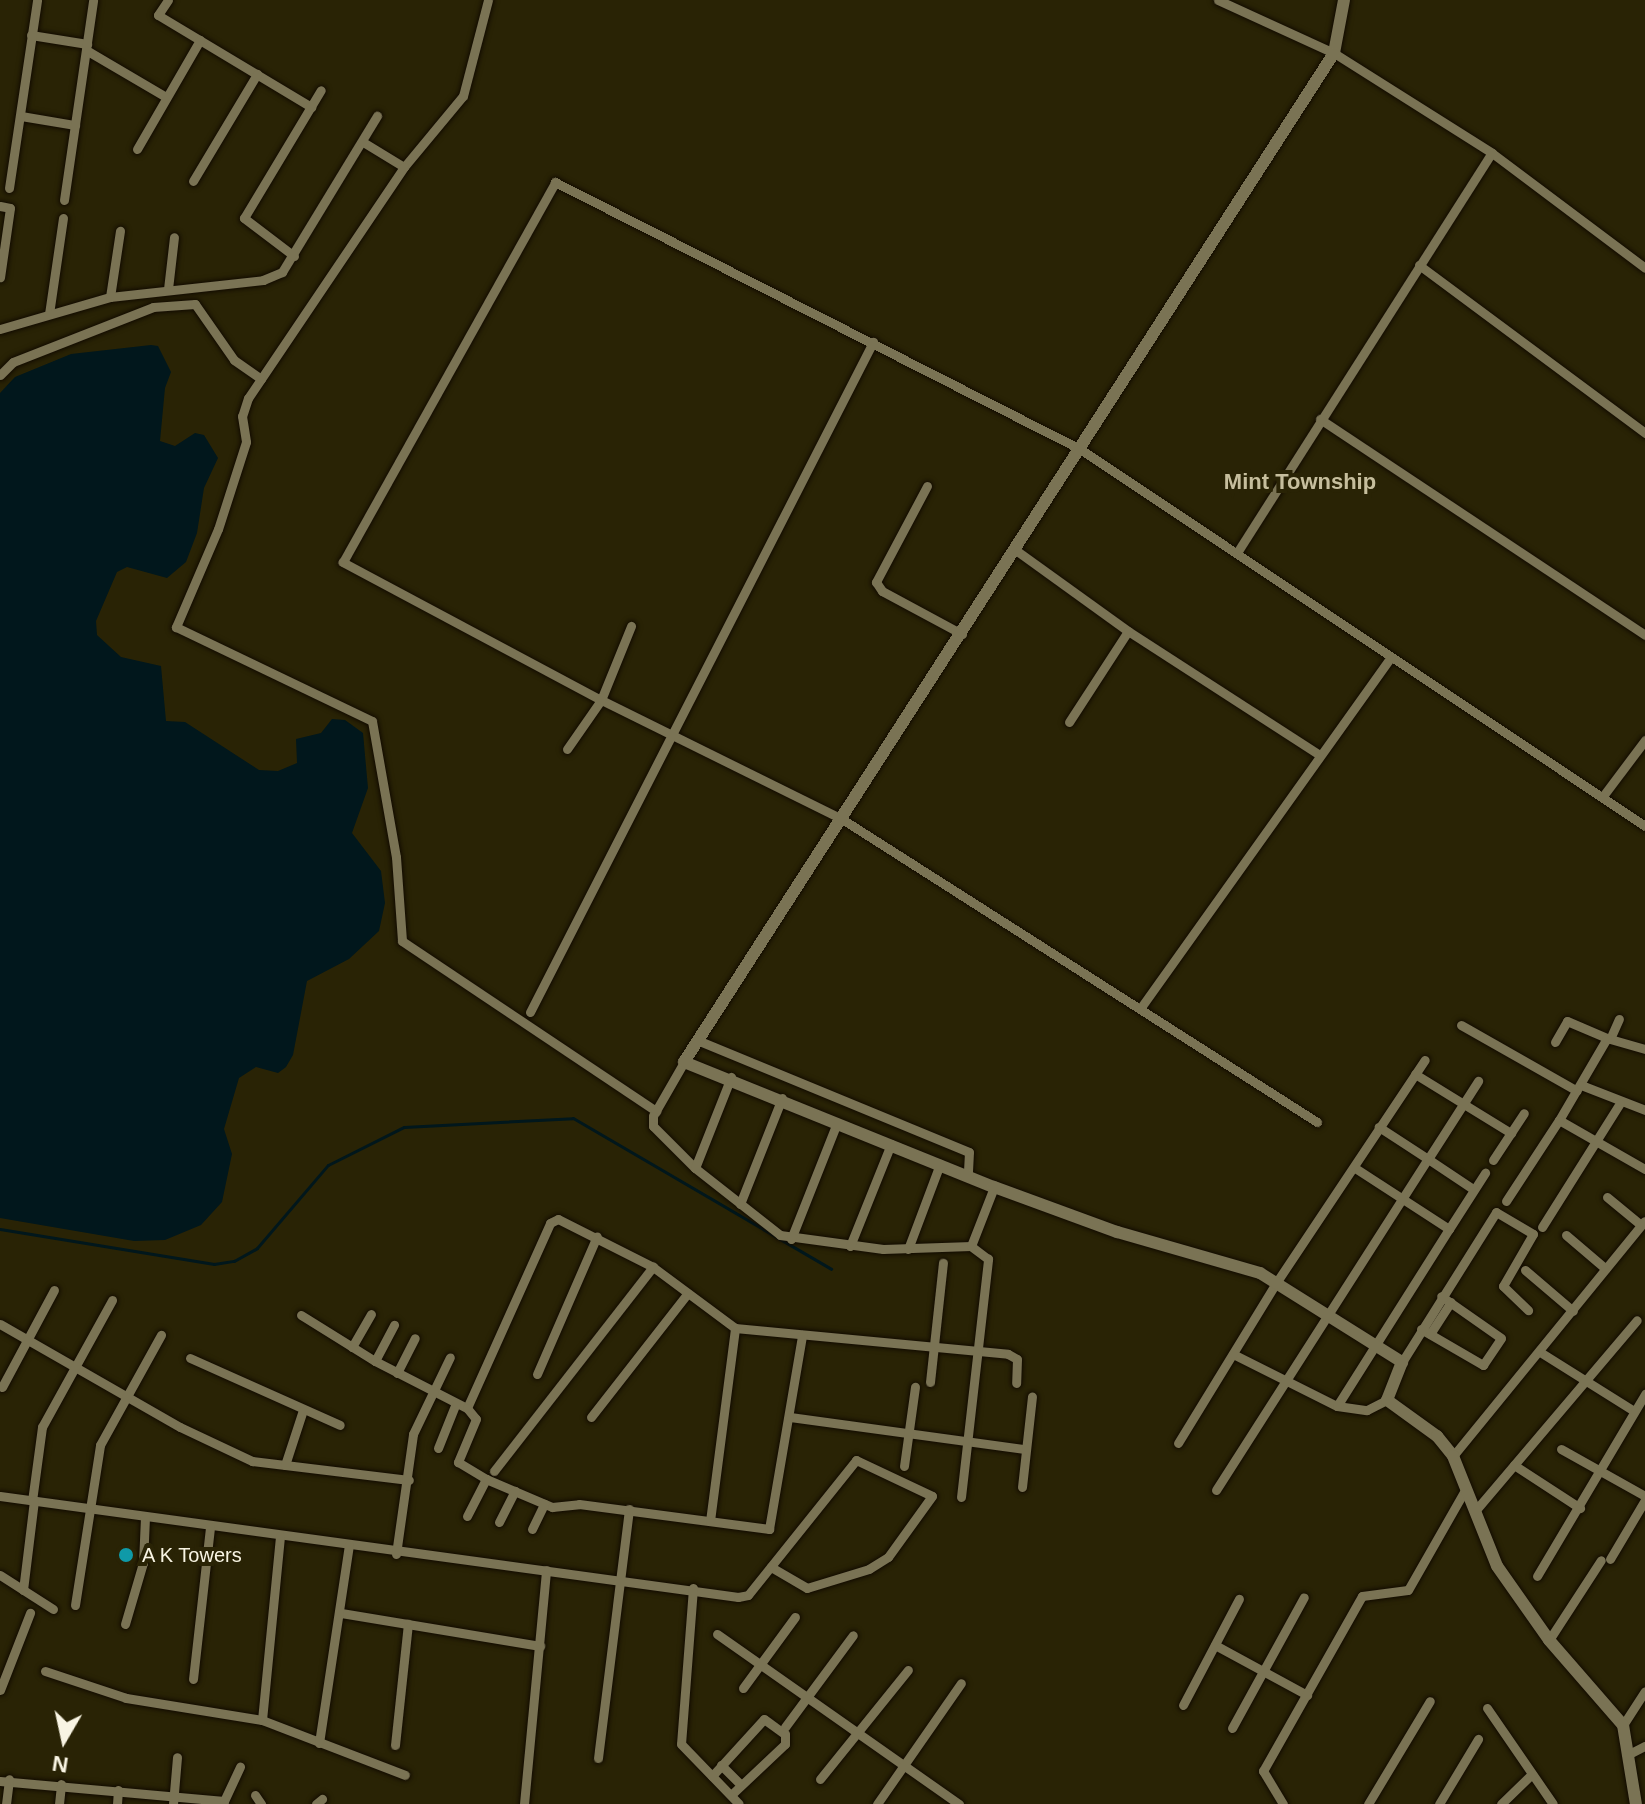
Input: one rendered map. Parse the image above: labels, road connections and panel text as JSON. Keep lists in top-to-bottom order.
{
  "districts": ["Mint Township"],
  "places": ["A K Towers"],
  "north": "bottom"
}
